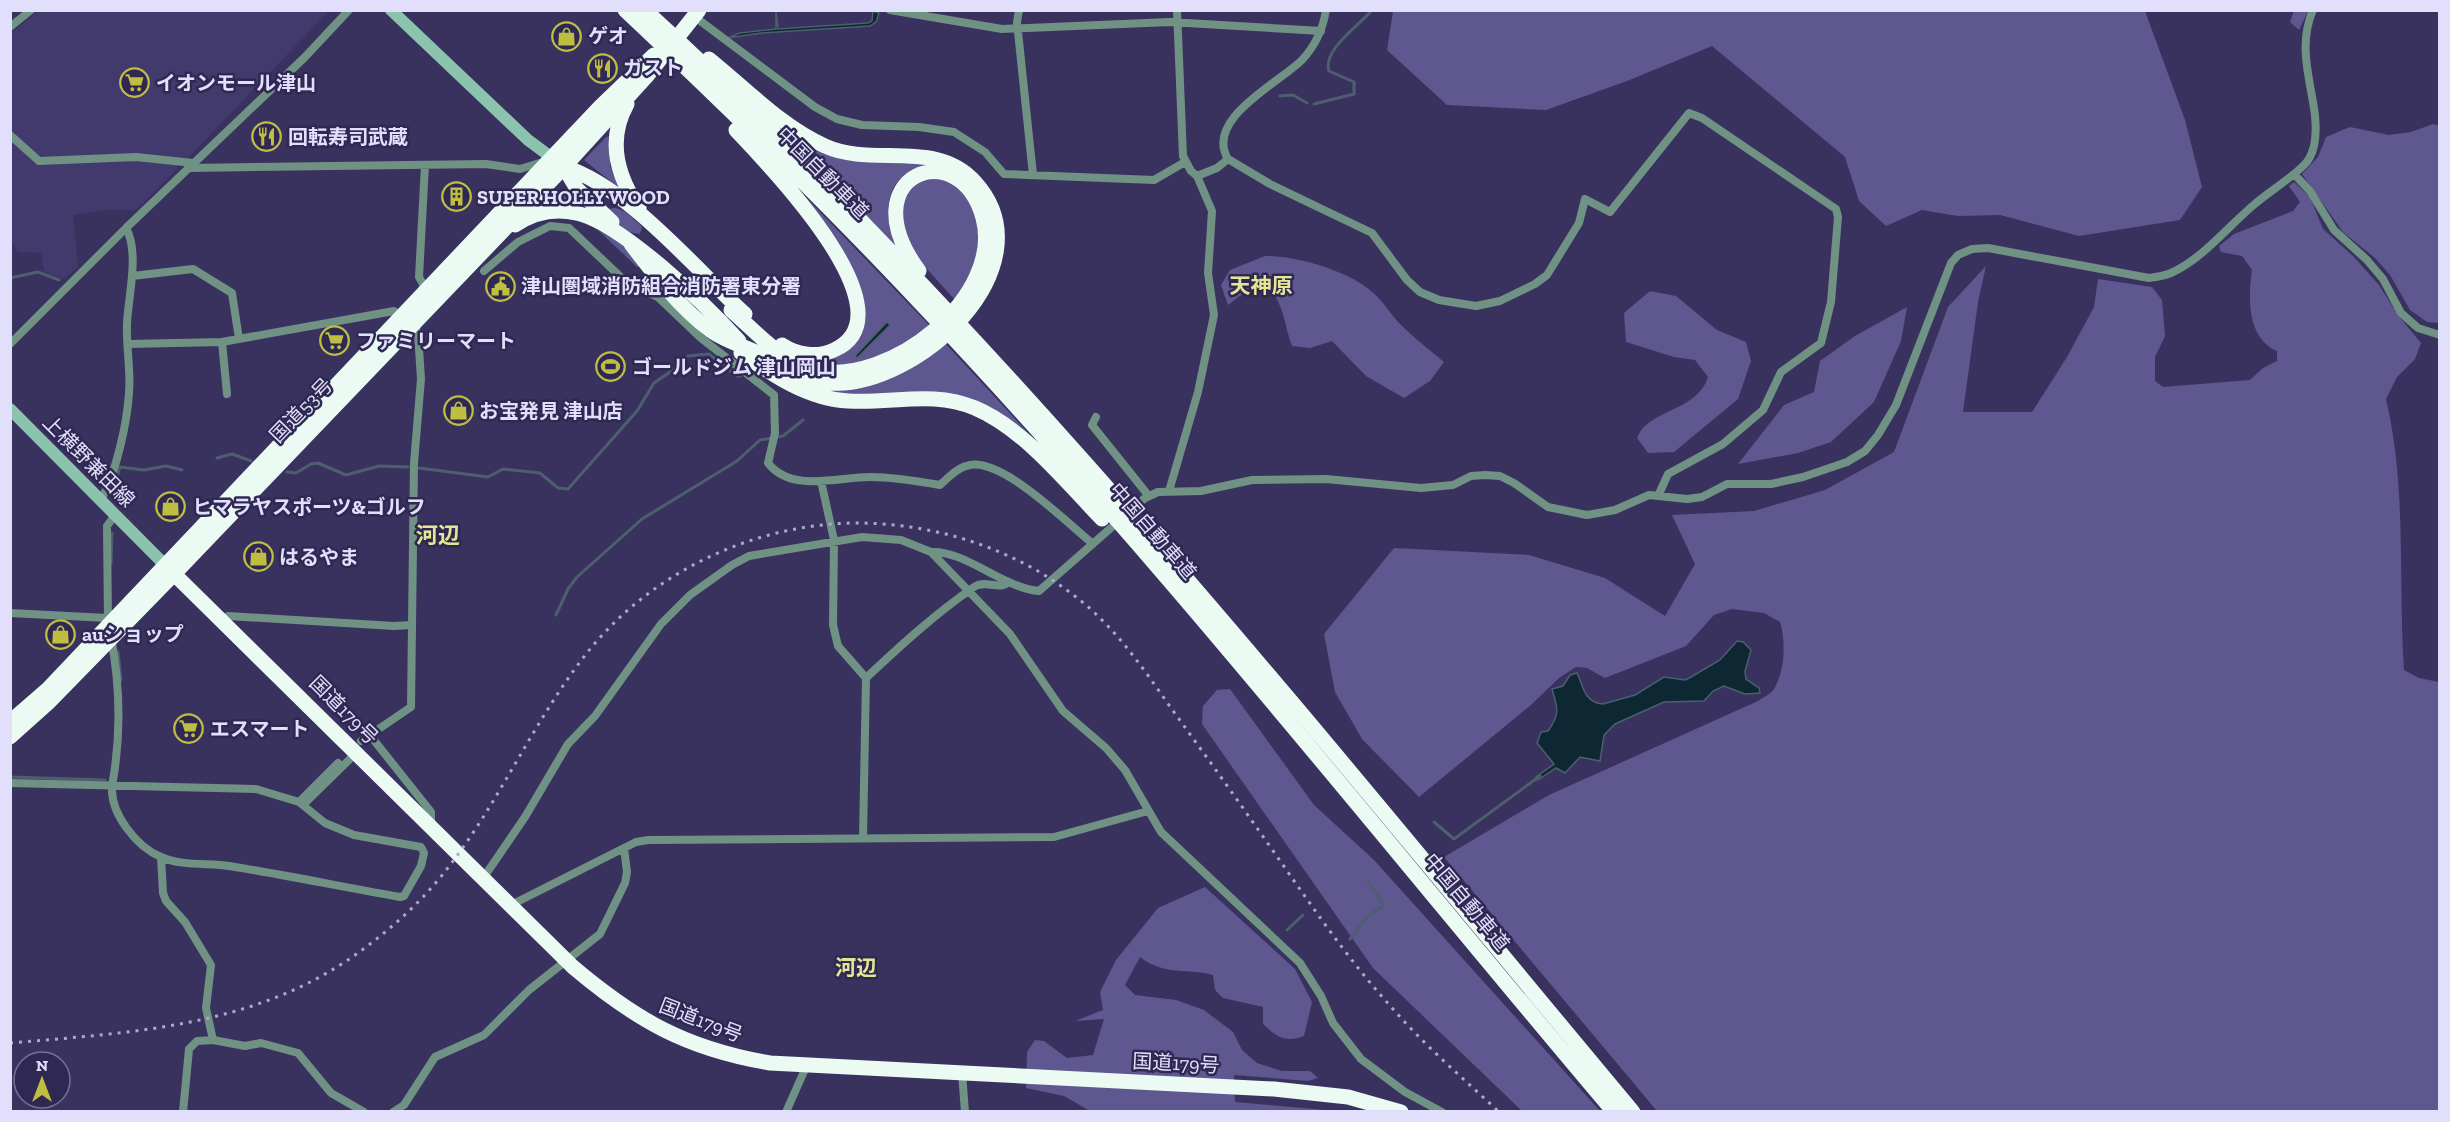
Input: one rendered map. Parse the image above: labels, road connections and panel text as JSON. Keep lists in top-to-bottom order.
{
  "streets": {
    "highway": ["中国自動車道", "国道53号", "国道179号"],
    "main road": ["上横野兼田線"]
  },
  "crossings": [
    ["国道53号", "上横野兼田線"],
    ["国道53号", "国道179号"],
    ["上横野兼田線", "国道179号"]
  ],
  "districts": ["天神原", "河辺", "河辺"],
  "places": {
    "shop": [
      "ゲオ",
      "お宝発見 津山店",
      "ヒマラヤスポーツ&ゴルフ",
      "はるやま",
      "auショップ"
    ],
    "restaurant": ["ガスト", "回転寿司武蔵"],
    "supermarket": ["イオンモール津山", "ファミリーマート", "エスマート"],
    "building": ["SUPER HOLLY WOOD"],
    "public building": ["津山圏域消防組合消防署東分署"],
    "sports": ["ゴールドジム 津山岡山"]
  },
  "north": "top"
}
